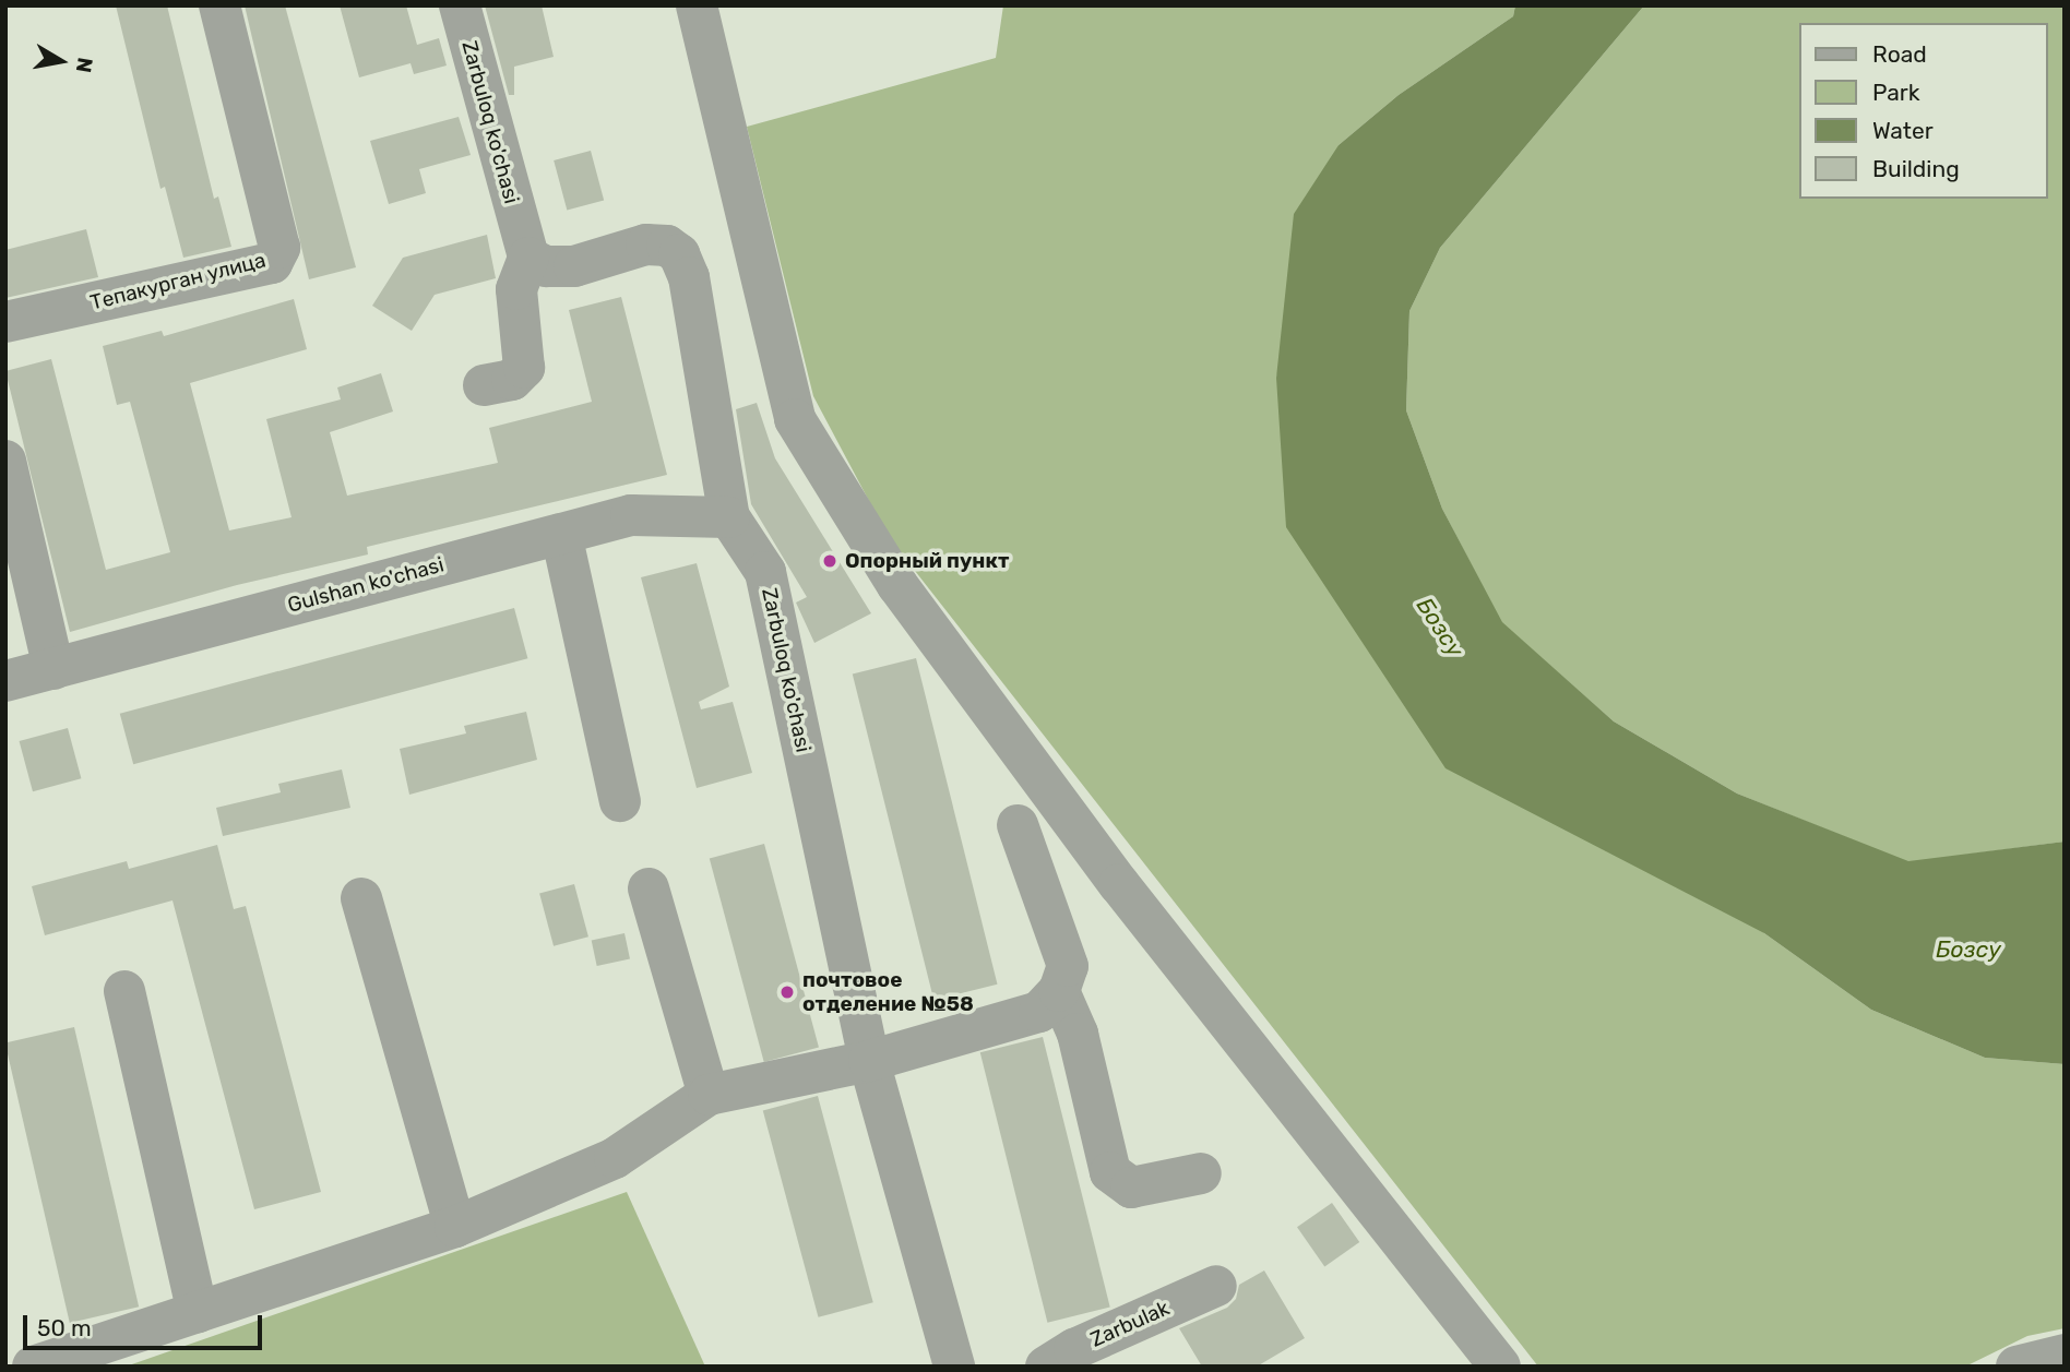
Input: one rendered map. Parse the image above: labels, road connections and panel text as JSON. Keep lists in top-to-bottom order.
{
  "streets": {
    "street": [
      "Zarbuloq ko'chasi",
      "Тепакурган улица",
      "Gulshan ko'chasi",
      "Zarbulak"
    ]
  },
  "crossings": [
    ["Zarbuloq ko'chasi", "Gulshan ko'chasi"]
  ],
  "water": ["Бозсу"],
  "places": ["Опорный пункт", "почтовое отделение №58"],
  "legend": [
    "Road",
    "Park",
    "Water",
    "Building"
  ],
  "scale_bar": "50 m",
  "north": "right"
}
